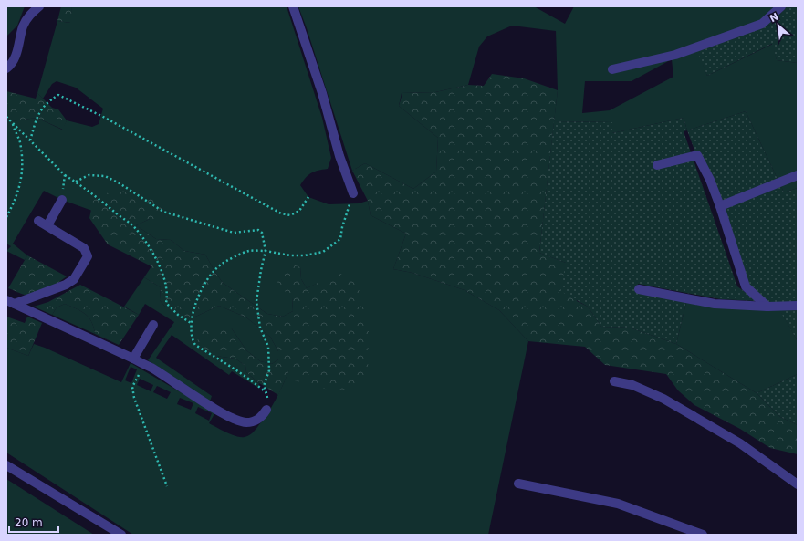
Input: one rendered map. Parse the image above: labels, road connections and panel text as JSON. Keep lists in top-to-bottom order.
{
  "scale_bar": "20 m",
  "north": "top left"
}
